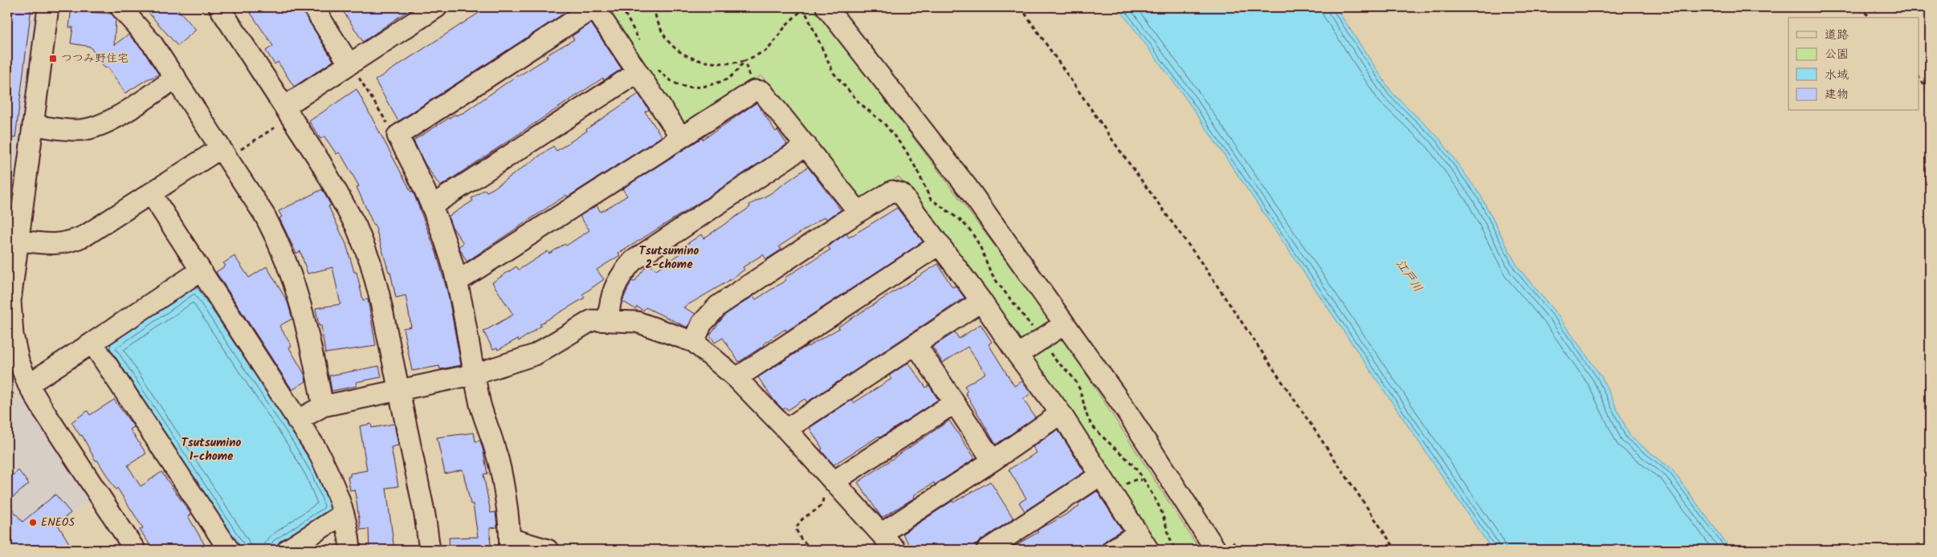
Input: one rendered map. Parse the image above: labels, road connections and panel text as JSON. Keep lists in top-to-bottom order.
{
  "districts": ["Tsutsumino 2-chome", "Tsutsumino 1-chome"],
  "water": ["江戸川"],
  "places": {
    "transit": ["つつみ野住宅"],
    "other": ["ENEOS"]
  },
  "legend": [
    "道路",
    "公園",
    "水域",
    "建物"
  ]
}
